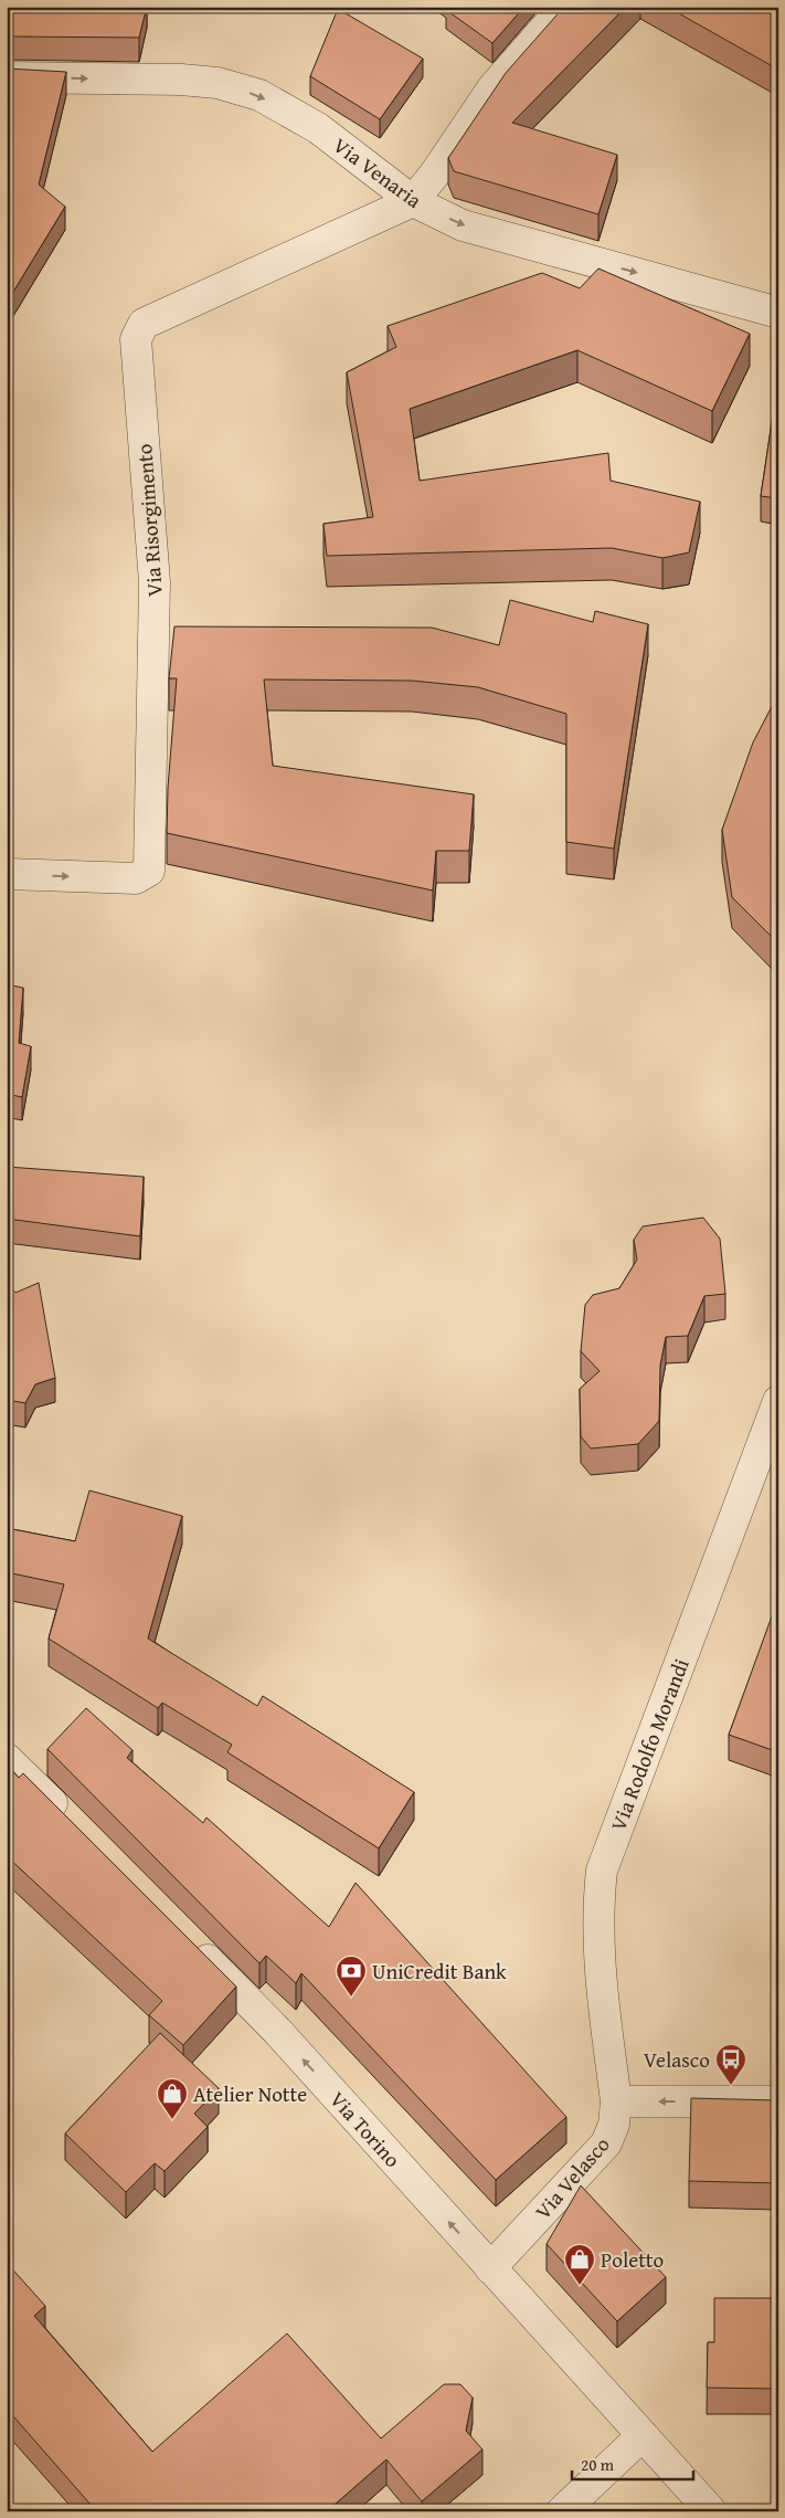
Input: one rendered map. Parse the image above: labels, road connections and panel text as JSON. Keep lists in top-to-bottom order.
{
  "streets": {
    "street": [
      "Via Venaria",
      "Via Risorgimento",
      "Via Rodolfo Morandi",
      "Via Torino",
      "Via Velasco"
    ]
  },
  "crossings": [
    ["Via Venaria", "Via Risorgimento"],
    ["Via Rodolfo Morandi", "Via Velasco"],
    ["Via Torino", "Via Velasco"]
  ],
  "one_way": ["Via Venaria", "Via Torino"],
  "places": {
    "bank": ["UniCredit Bank"],
    "bus stop": ["Velasco"],
    "shop": ["Atelier Notte", "Poletto"]
  },
  "scale_bar": "20 m"
}
